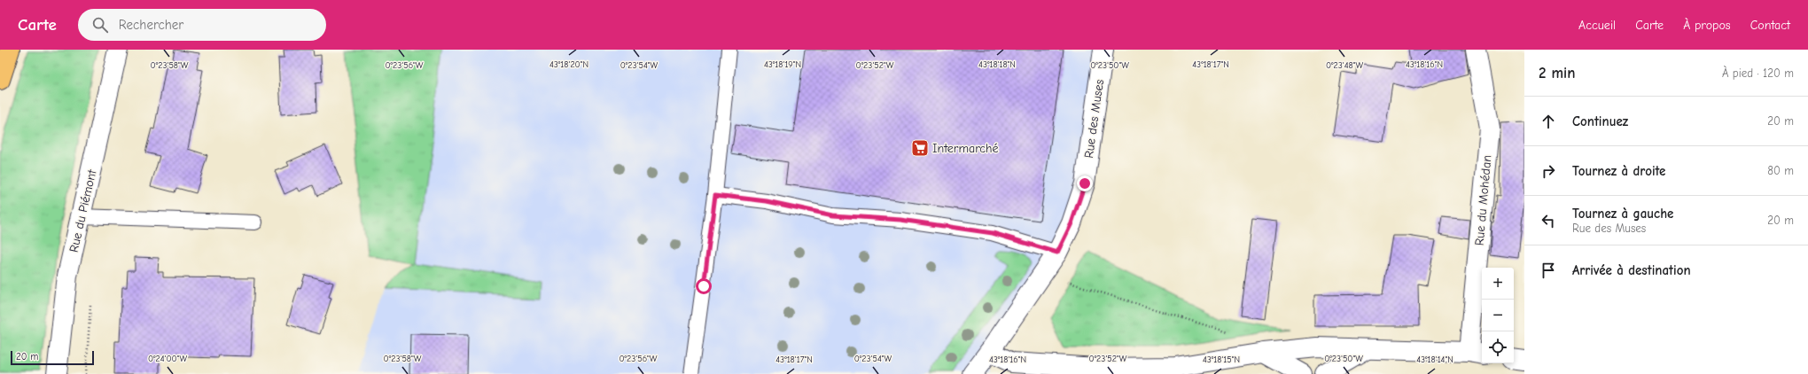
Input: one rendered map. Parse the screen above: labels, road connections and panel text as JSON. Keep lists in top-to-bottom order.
{
  "streets": {
    "street": ["Rue des Muses", "Rue du Mohédan", "Rue du Piémont"]
  },
  "crossings": [
    ["Rue des Muses", "Rue du Mohédan"]
  ],
  "places": {
    "supermarket": ["Intermarché"]
  },
  "scale_bar": "20 m",
  "page": {
    "header": "Carte",
    "search": "Rechercher",
    "nav": [
      "Accueil",
      "Carte",
      "À propos",
      "Contact"
    ],
    "heading": ["2 min", "À pied · 120 m"],
    "list": [
      ["Continuez", "20 m"],
      ["Tournez à droite", "80 m"],
      ["Tournez à gauche", "Rue des Muses", "20 m"],
      "Arrivée à destination"
    ],
    "map_buttons": ["+", "−"],
    "scale": "20 m"
  },
  "coordinates": [
    "43°18'17\"N",
    "43°18'20\"N",
    "43°18'19\"N",
    "43°18'18\"N",
    "43°18'16\"N",
    "0°23'58\"W",
    "0°23'56\"W",
    "0°23'54\"W",
    "0°23'52\"W",
    "0°23'50\"W",
    "0°23'48\"W",
    "0°24'00\"W",
    "43°18'15\"N",
    "43°18'14\"N"
  ]
}
